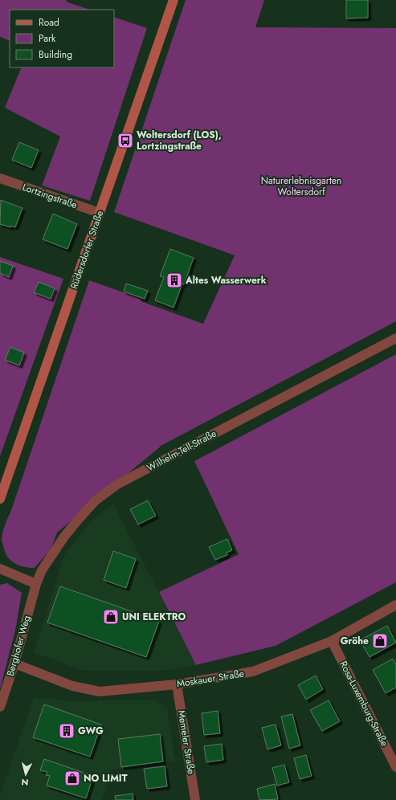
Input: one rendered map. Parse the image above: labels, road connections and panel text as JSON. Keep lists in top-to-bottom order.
{
  "streets": {
    "main road": ["Rüdersdorfer Straße"],
    "street": [
      "Lortzingstraße",
      "Wilhelm-Tell-Straße",
      "Berghofer Weg",
      "Moskauer Straße",
      "Rosa-Luxemburg-Straße",
      "Memeler Straße"
    ]
  },
  "crossings": [
    ["Lortzingstraße", "Rüdersdorfer Straße"],
    ["Wilhelm-Tell-Straße", "Berghofer Weg"],
    ["Berghofer Weg", "Moskauer Straße"],
    ["Moskauer Straße", "Rosa-Luxemburg-Straße"],
    ["Moskauer Straße", "Memeler Straße"]
  ],
  "parks": ["Naturerlebnisgarten Woltersdorf"],
  "places": {
    "bus stop": ["Woltersdorf (LOS), Lortzingstraße"],
    "building": ["Altes Wasserwerk", "GWG"],
    "shop": ["UNI ELEKTRO", "Gröhe", "NO LIMIT"]
  },
  "legend": ["Road", "Park", "Building"],
  "north": "bottom"
}
